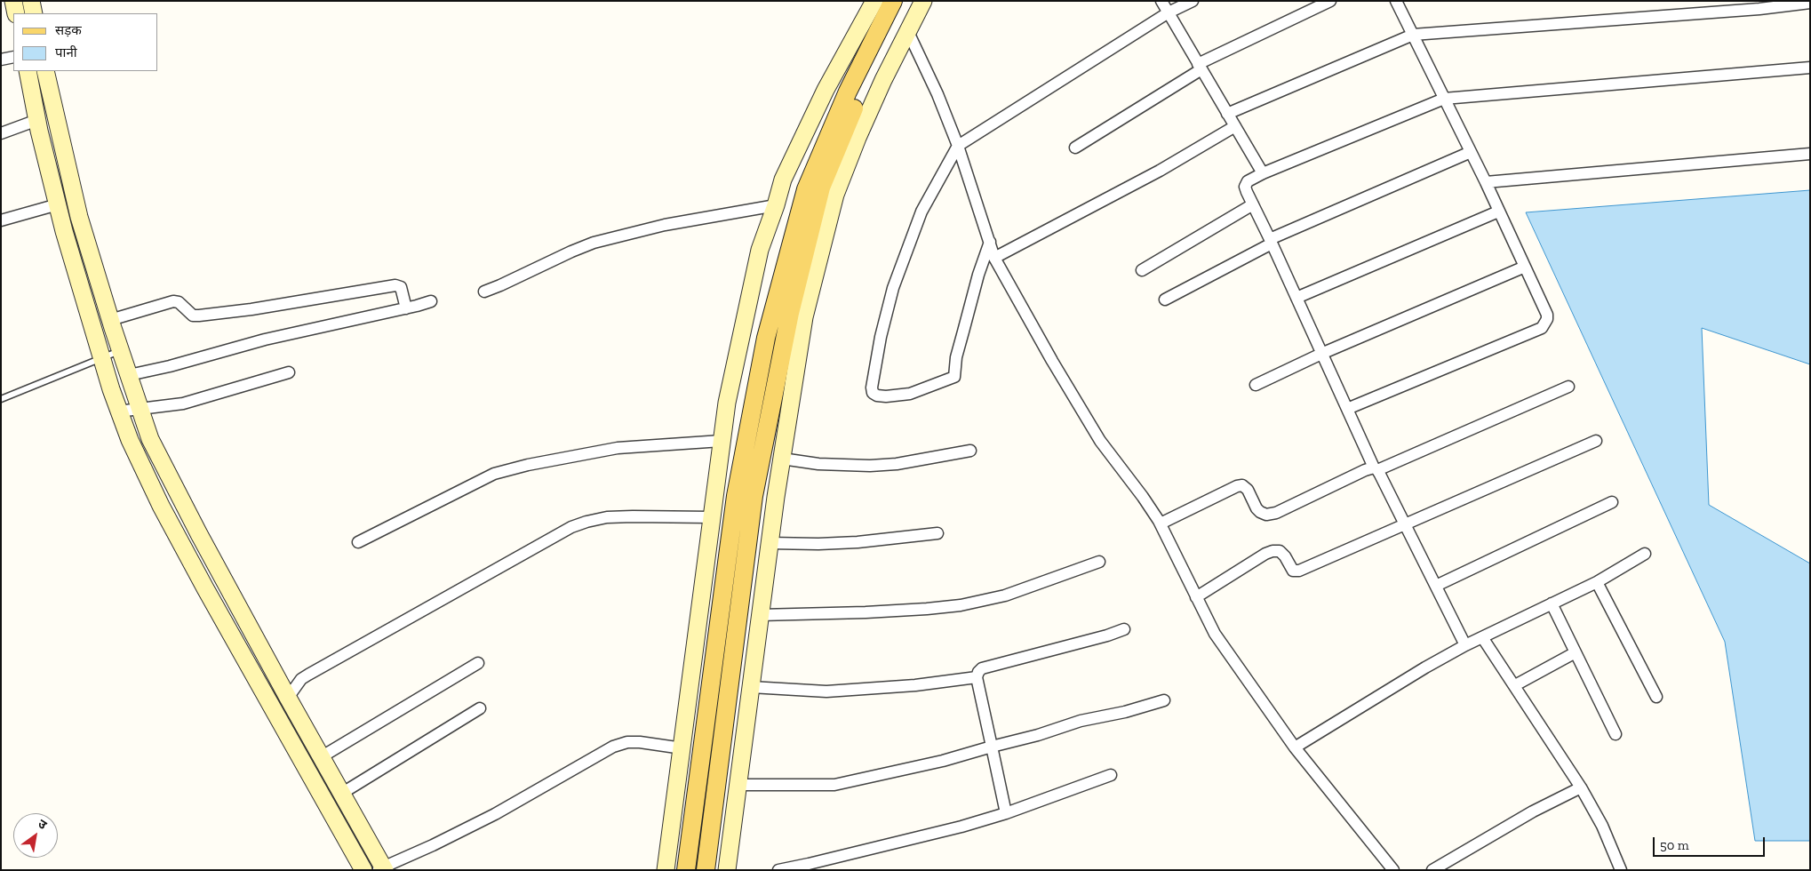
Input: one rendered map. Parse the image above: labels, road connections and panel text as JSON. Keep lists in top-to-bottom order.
{
  "legend": ["सड़क", "पानी"],
  "scale_bar": "50 m",
  "north": "top right"
}
